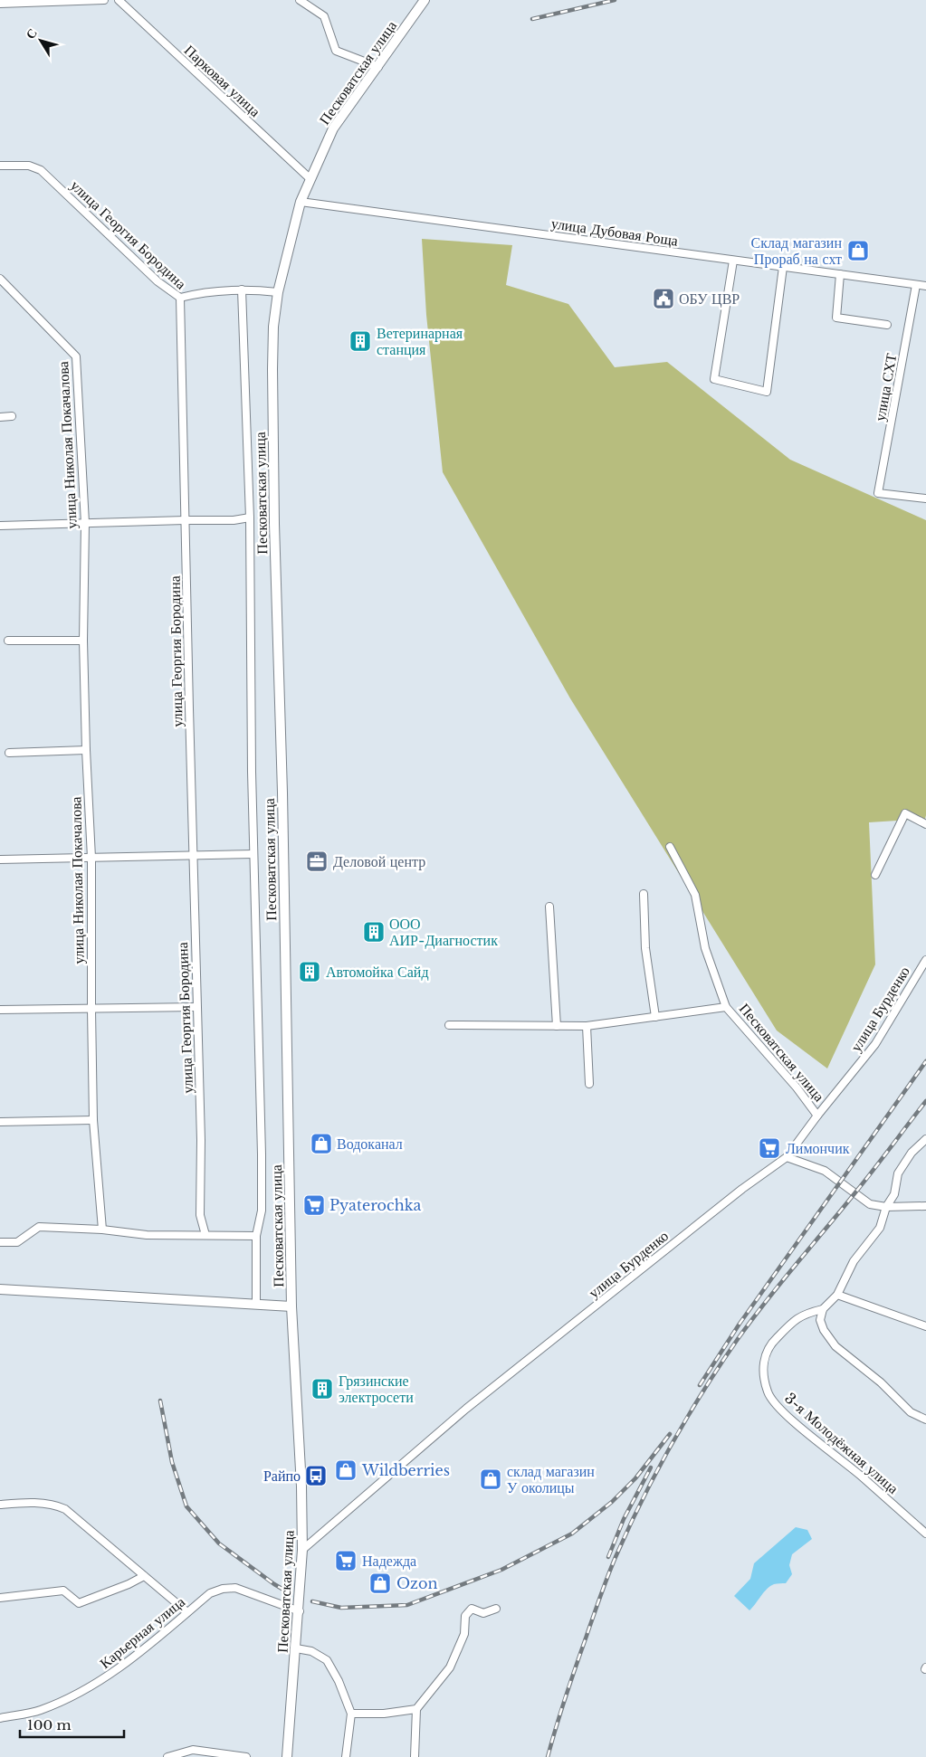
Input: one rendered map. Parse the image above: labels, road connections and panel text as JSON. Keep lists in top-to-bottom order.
{
  "streets": {
    "main road": ["Песковатская улица"],
    "street": [
      "Парковая улица",
      "улица Дубовая Роща",
      "улица Георгия Бородина",
      "улица СХТ",
      "улица Николая Покачалова",
      "улица Бурденко",
      "3-я Молодёжная улица",
      "Карьерная улица"
    ]
  },
  "crossings": [
    ["Песковатская улица", "Парковая улица"],
    ["Песковатская улица", "улица Дубовая Роща"],
    ["Песковатская улица", "улица Бурденко"],
    ["Песковатская улица", "Карьерная улица"],
    ["улица Дубовая Роща", "улица СХТ"]
  ],
  "places": {
    "shop": [
      "Склад магазин Прораб на схт",
      "Водоканал",
      "Wildberries",
      "склад магазин У околицы",
      "Ozon"
    ],
    "public building": ["ОБУ ЦВР"],
    "building": [
      "Ветеринарная станция",
      "ООО АИР-Диагностик",
      "Автомойка Сайд",
      "Грязинские электросети"
    ],
    "office": ["Деловой центр"],
    "supermarket": ["Лимончик", "Pyaterochka", "Надежда"],
    "bus stop": ["Райпо"]
  },
  "scale_bar": "100 m",
  "north": "top left"
}
